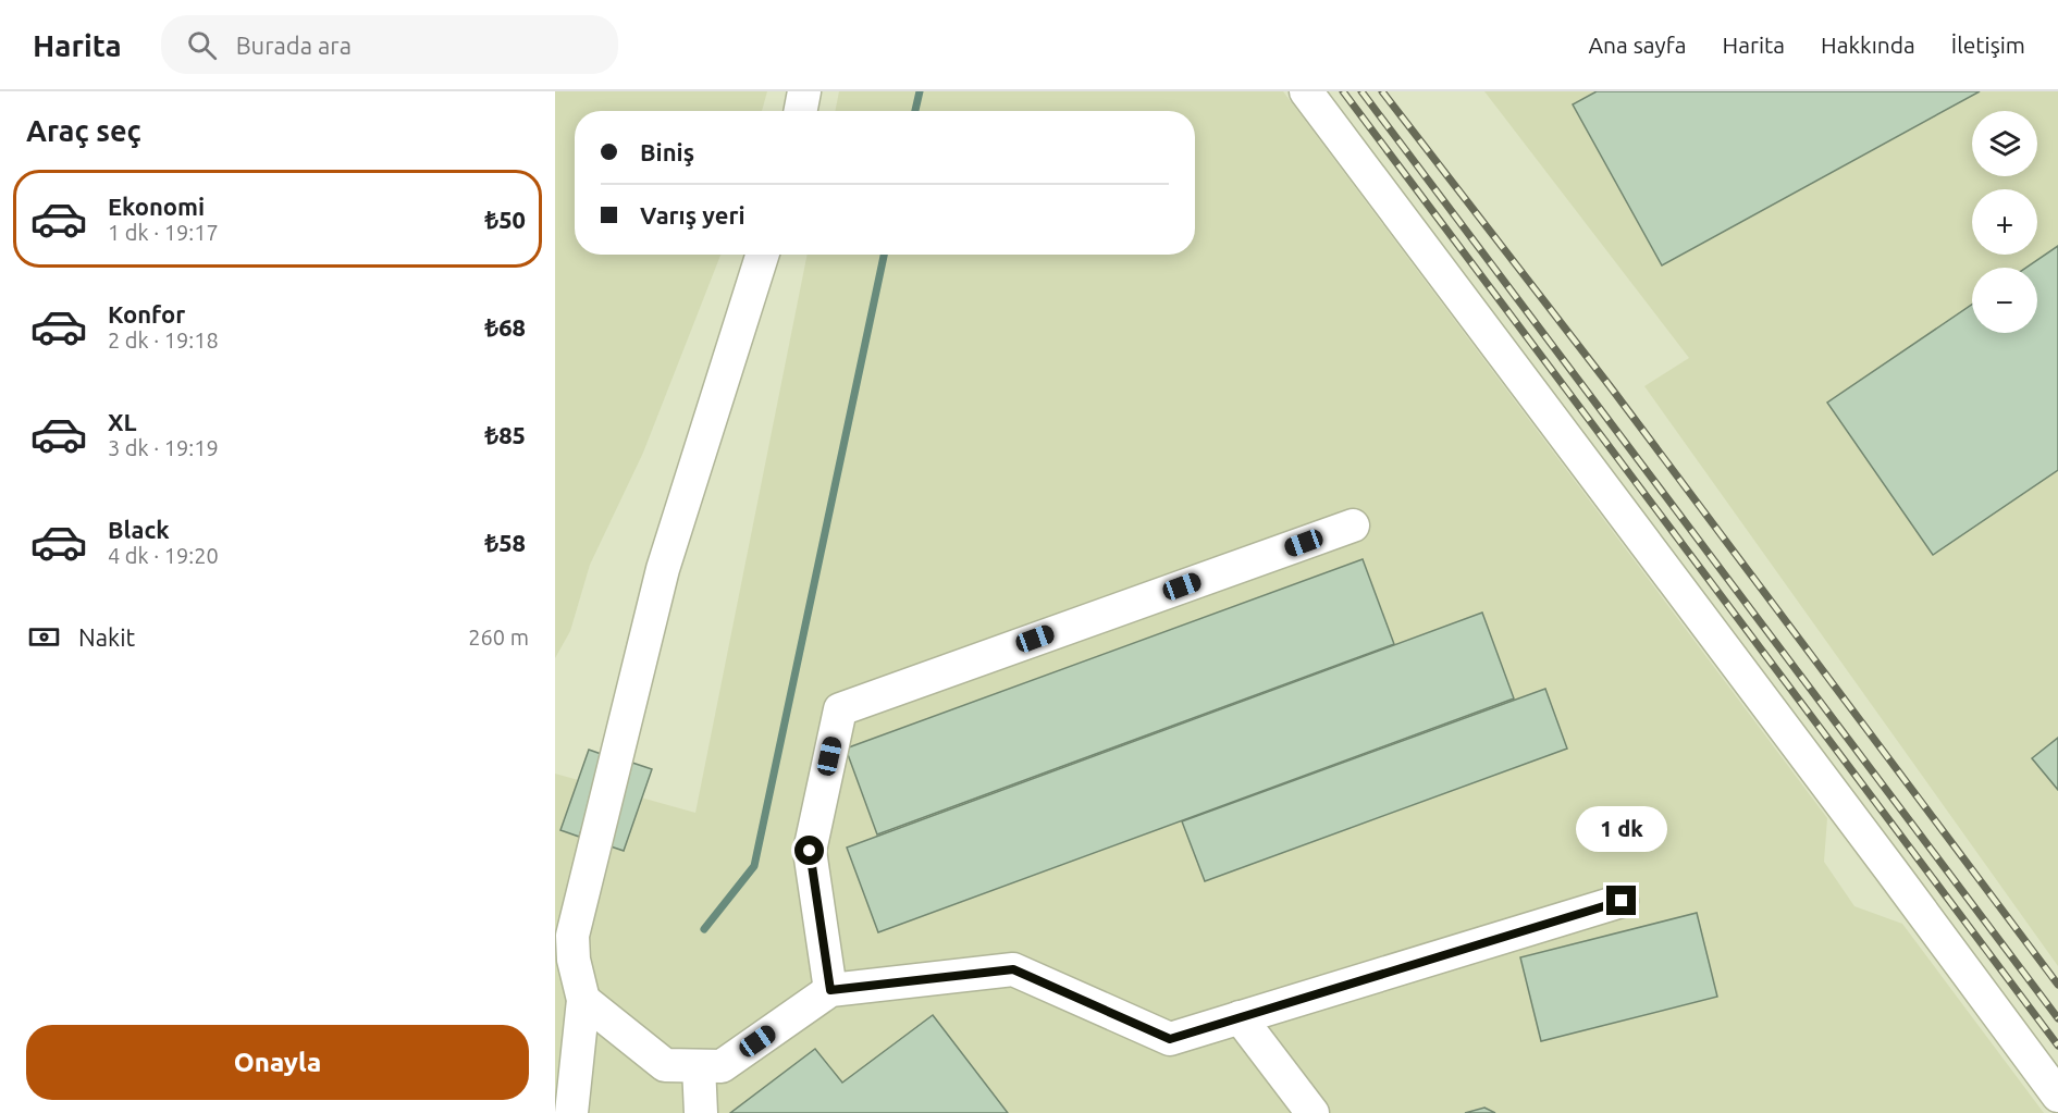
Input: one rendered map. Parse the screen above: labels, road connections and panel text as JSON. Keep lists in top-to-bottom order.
{
  "page": {
    "header": "Harita",
    "search": "Burada ara",
    "nav": [
      "Ana sayfa",
      "Harita",
      "Hakkında",
      "İletişim"
    ],
    "heading": "Araç seç",
    "map_buttons": ["+", "−"],
    "banner": ["Biniş", "Varış yeri"],
    "list": [
      {
        "name": "Ekonomi",
        "note": "1 dk · 19:17",
        "value": "₺50"
      },
      {
        "name": "Konfor",
        "note": "2 dk · 19:18",
        "value": "₺68"
      },
      {
        "name": "XL",
        "note": "3 dk · 19:19",
        "value": "₺85"
      },
      {
        "name": "Black",
        "note": "4 dk · 19:20",
        "value": "₺58"
      }
    ],
    "pay": ["Nakit", "260 m"],
    "bubble": "1 dk",
    "buttons": "Onayla"
  }
}
